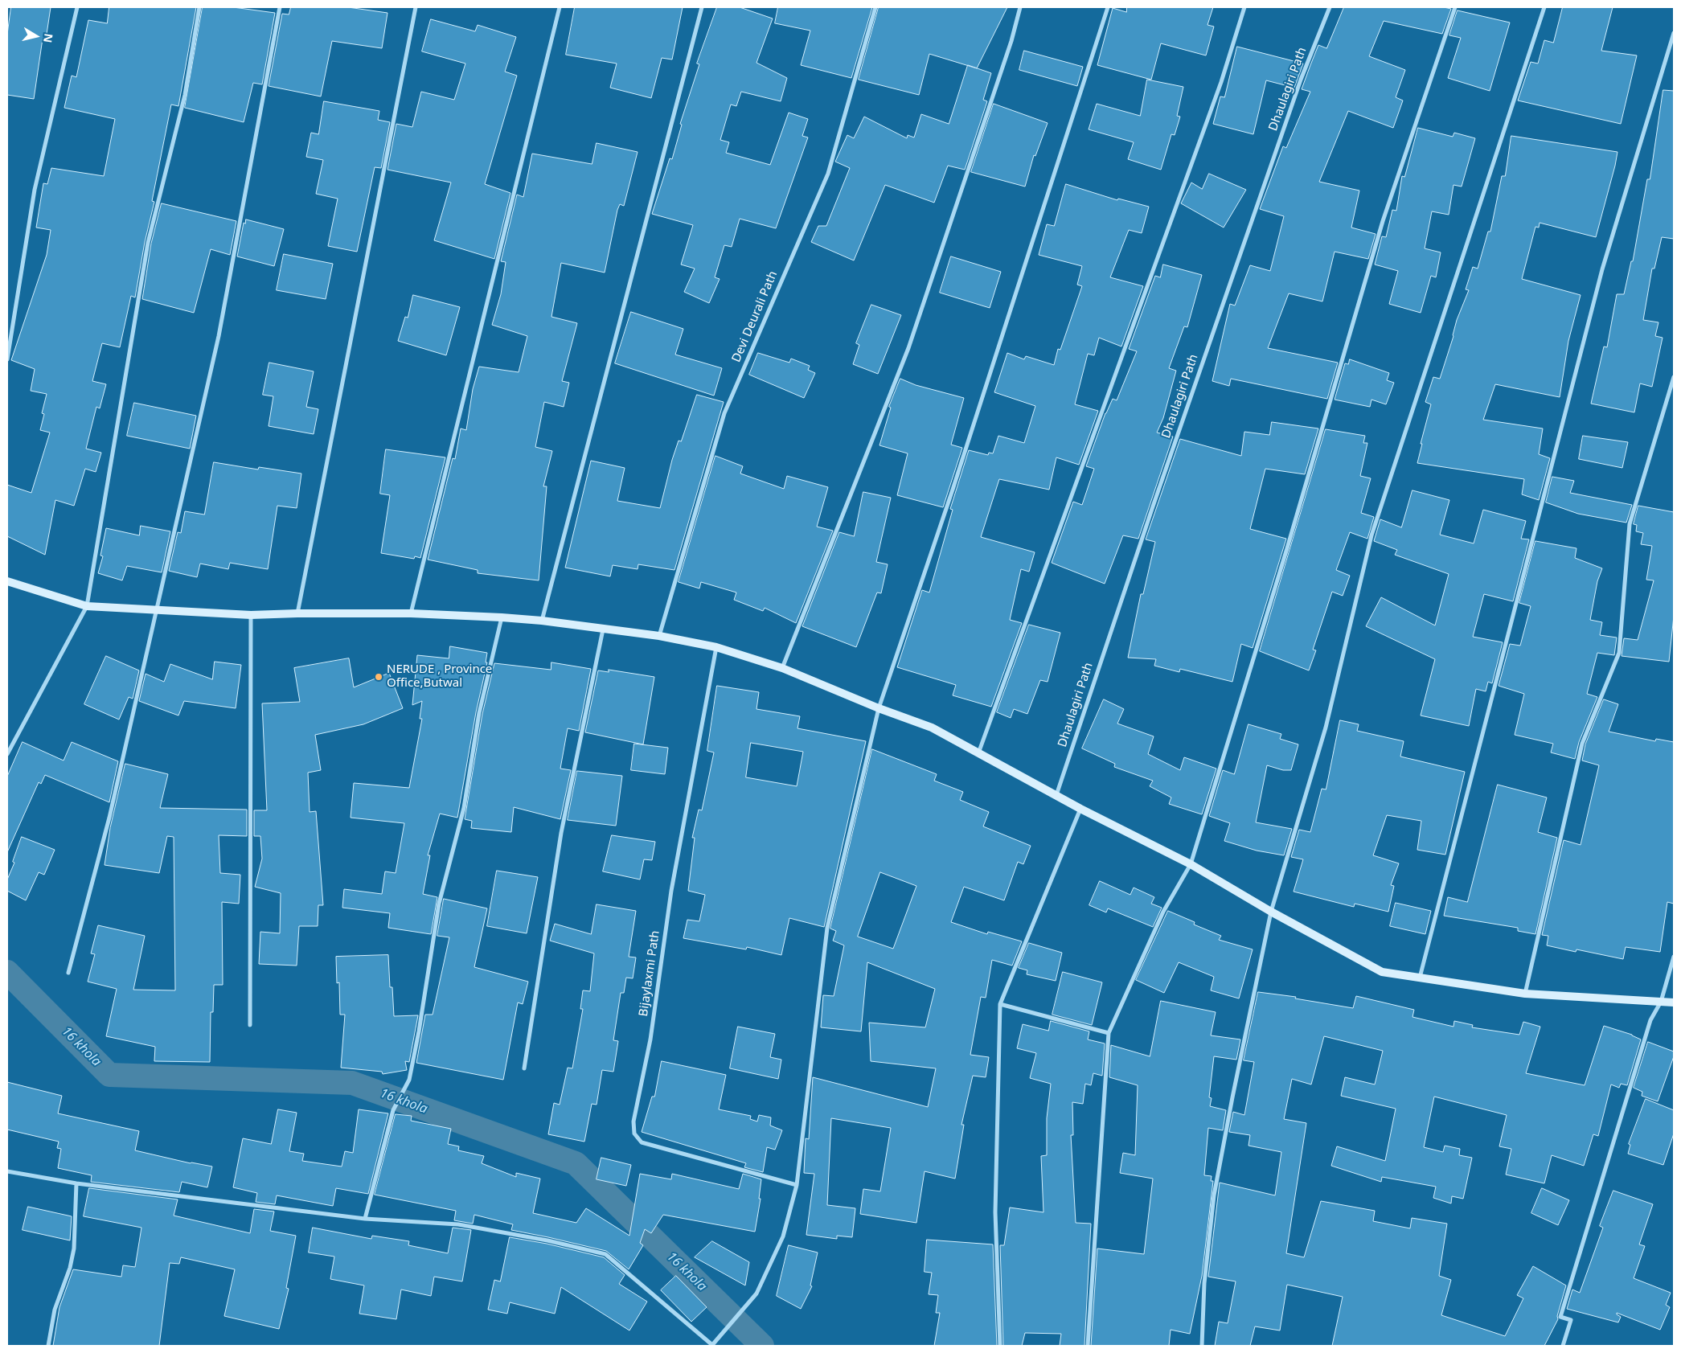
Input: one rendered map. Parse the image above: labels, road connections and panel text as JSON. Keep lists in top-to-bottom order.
{
  "streets": {
    "street": ["Dhaulagiri Path", "Devi Deurali Path", "Bijaylaxmi Path"]
  },
  "water": ["16 khola"],
  "places": ["NERUDE , Province Office,Butwal"],
  "north": "right"
}
